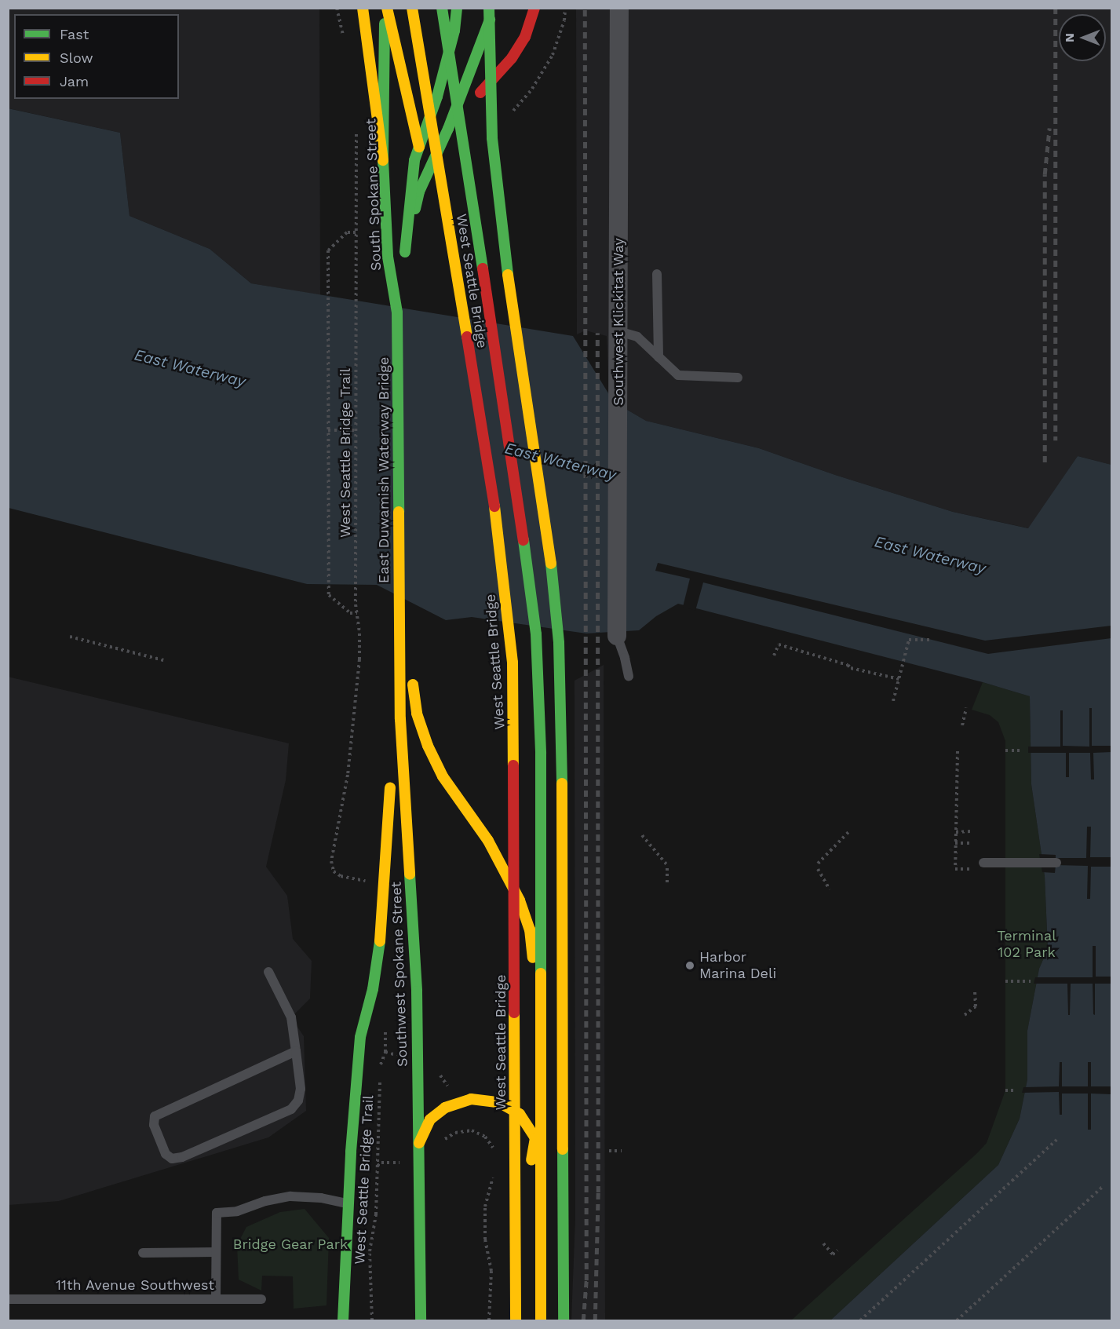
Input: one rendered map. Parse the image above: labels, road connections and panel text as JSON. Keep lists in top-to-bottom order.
{
  "streets": {
    "main road": [
      "South Spokane Street",
      "West Seattle Bridge",
      "East Duwamish Waterway Bridge",
      "Southwest Spokane Street"
    ],
    "street": ["Southwest Klickitat Way"],
    "lane": ["11th Avenue Southwest"],
    "path": ["West Seattle Bridge Trail"]
  },
  "crossings": [
    ["South Spokane Street", "East Duwamish Waterway Bridge"],
    ["East Duwamish Waterway Bridge", "Southwest Spokane Street"]
  ],
  "water": ["East Waterway"],
  "parks": ["Terminal 102 Park", "Bridge Gear Park"],
  "places": ["Harbor Marina Deli"],
  "legend": ["Fast", "Slow", "Jam"],
  "north": "left"
}
